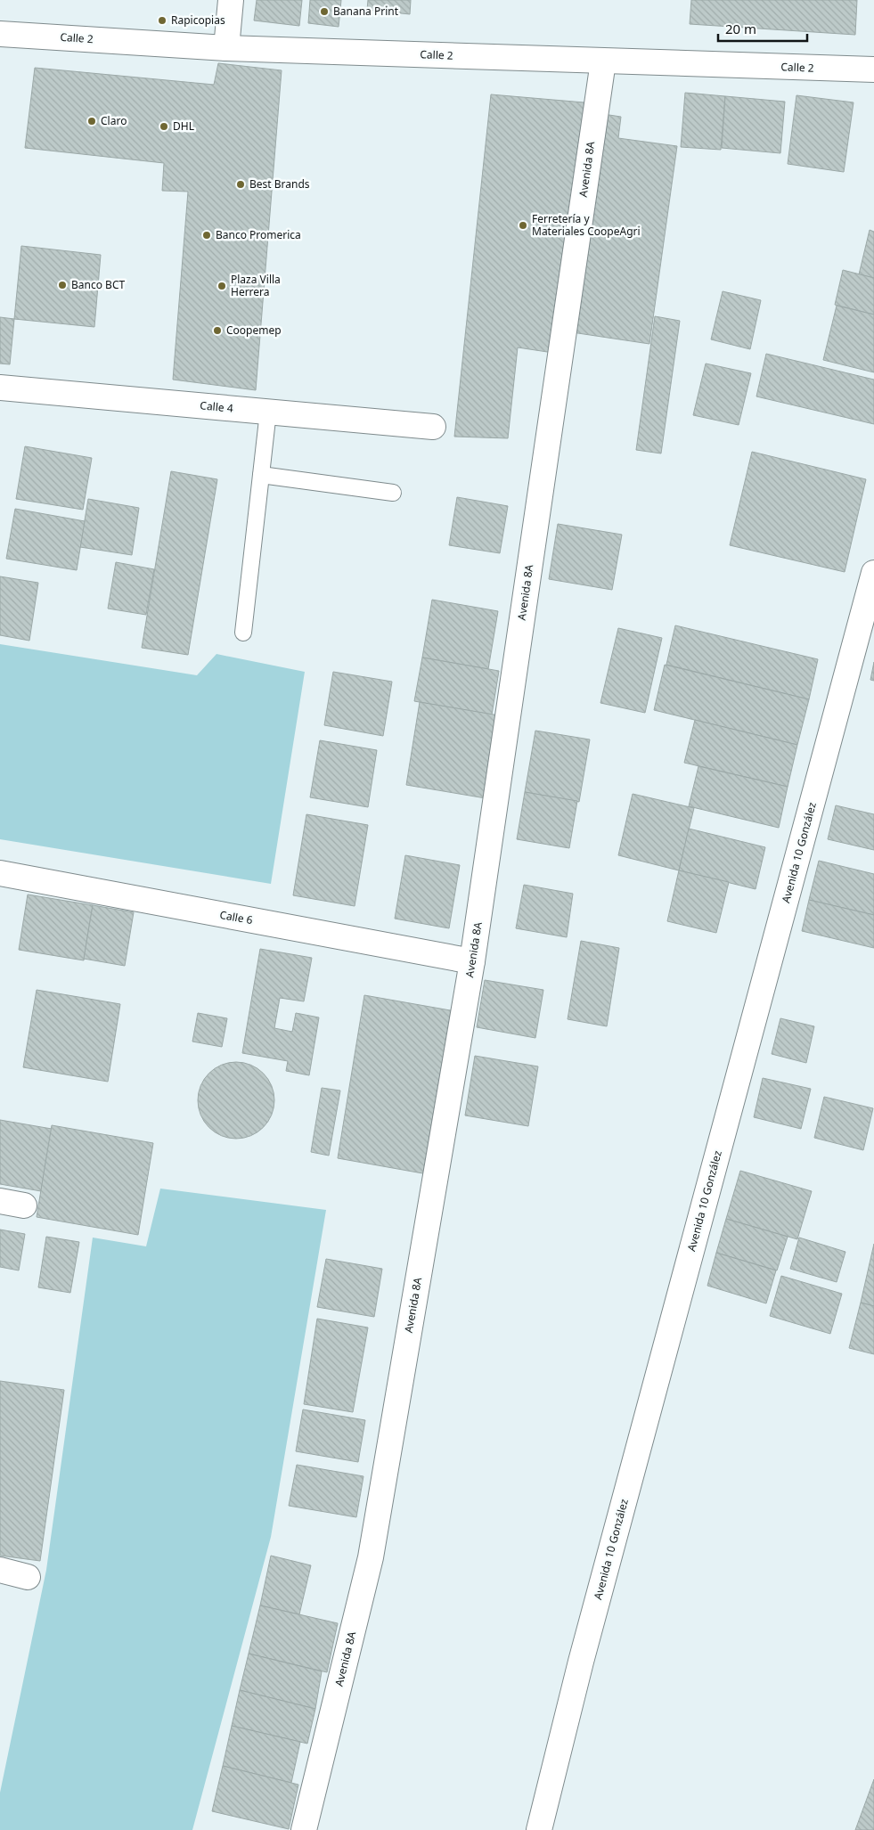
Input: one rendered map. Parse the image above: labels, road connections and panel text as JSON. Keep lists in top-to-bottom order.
{
  "streets": {
    "street": [
      "Calle 2",
      "Avenida 8A",
      "Calle 4",
      "Avenida 10 González",
      "Calle 6"
    ]
  },
  "crossings": [
    ["Calle 2", "Avenida 8A"],
    ["Avenida 8A", "Calle 6"]
  ],
  "places": [
    "Banana Print",
    "Rapicopias",
    "Claro",
    "DHL",
    "Best Brands",
    "Ferretería y Materiales CoopeAgri",
    "Banco Promerica",
    "Banco BCT",
    "Plaza Villa Herrera",
    "Coopemep"
  ],
  "scale_bar": "20 m"
}
